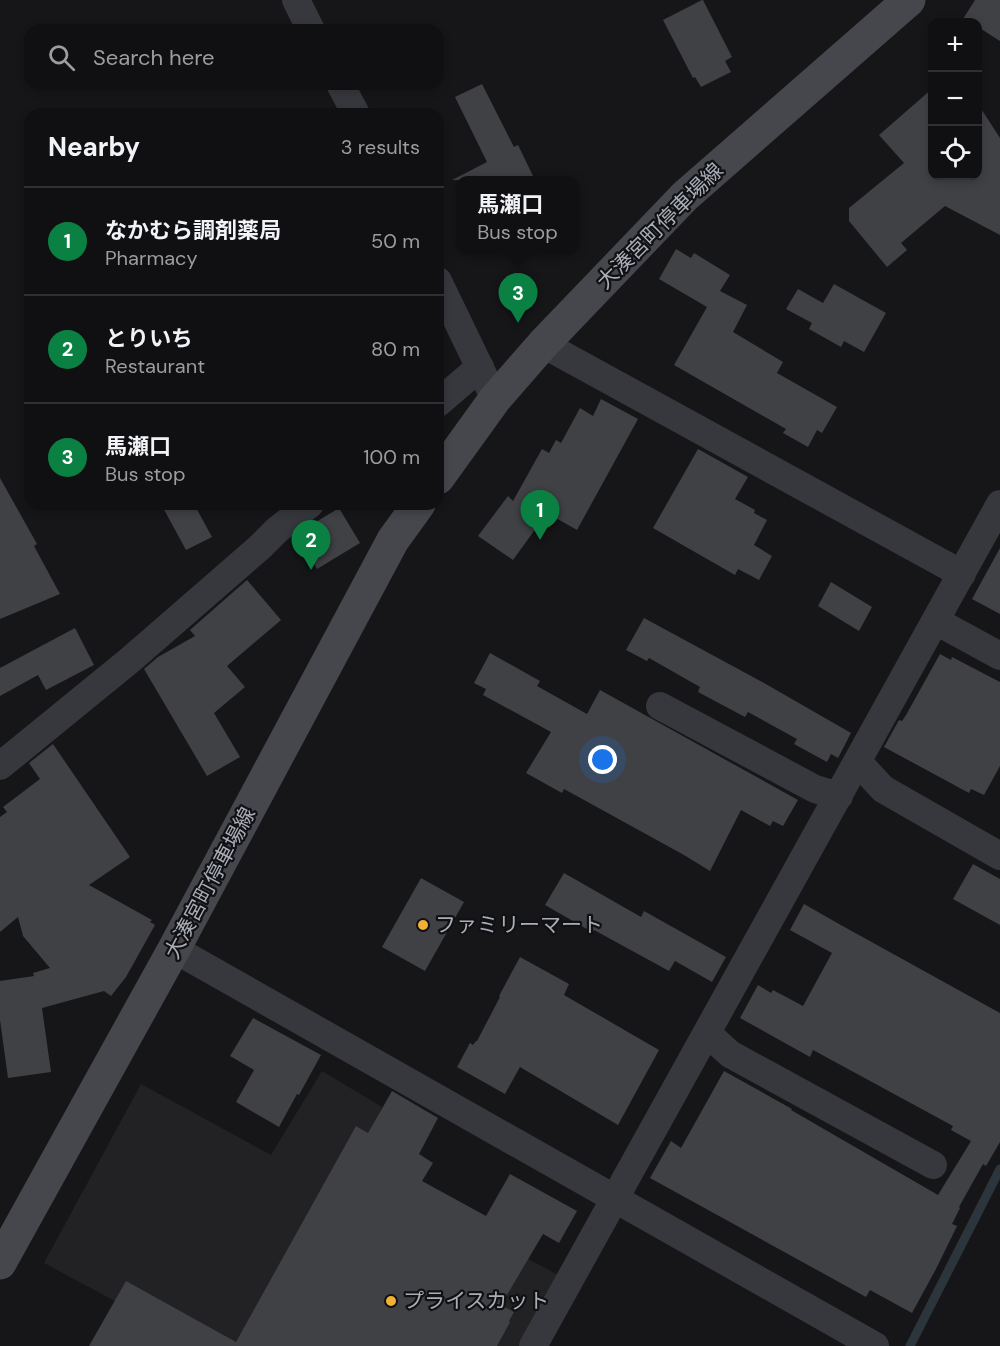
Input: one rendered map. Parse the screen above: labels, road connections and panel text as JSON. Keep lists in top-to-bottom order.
{
  "streets": {
    "main road": ["大湊宮町停車場線"]
  },
  "places": ["ファミリーマート", "プライスカット"],
  "page": {
    "map_buttons": ["+", "−"],
    "search": "Search here",
    "heading": ["Nearby", "3 results"],
    "popup": ["馬瀬口", "Bus stop"],
    "list": [
      {
        "mark": "1",
        "name": "なかむら調剤薬局",
        "note": "Pharmacy",
        "value": "50 m"
      },
      {
        "mark": "2",
        "name": "とりいち",
        "note": "Restaurant",
        "value": "80 m"
      },
      {
        "mark": "3",
        "name": "馬瀬口",
        "note": "Bus stop",
        "value": "100 m"
      }
    ],
    "pins": ["3", "1", "2"]
  }
}
